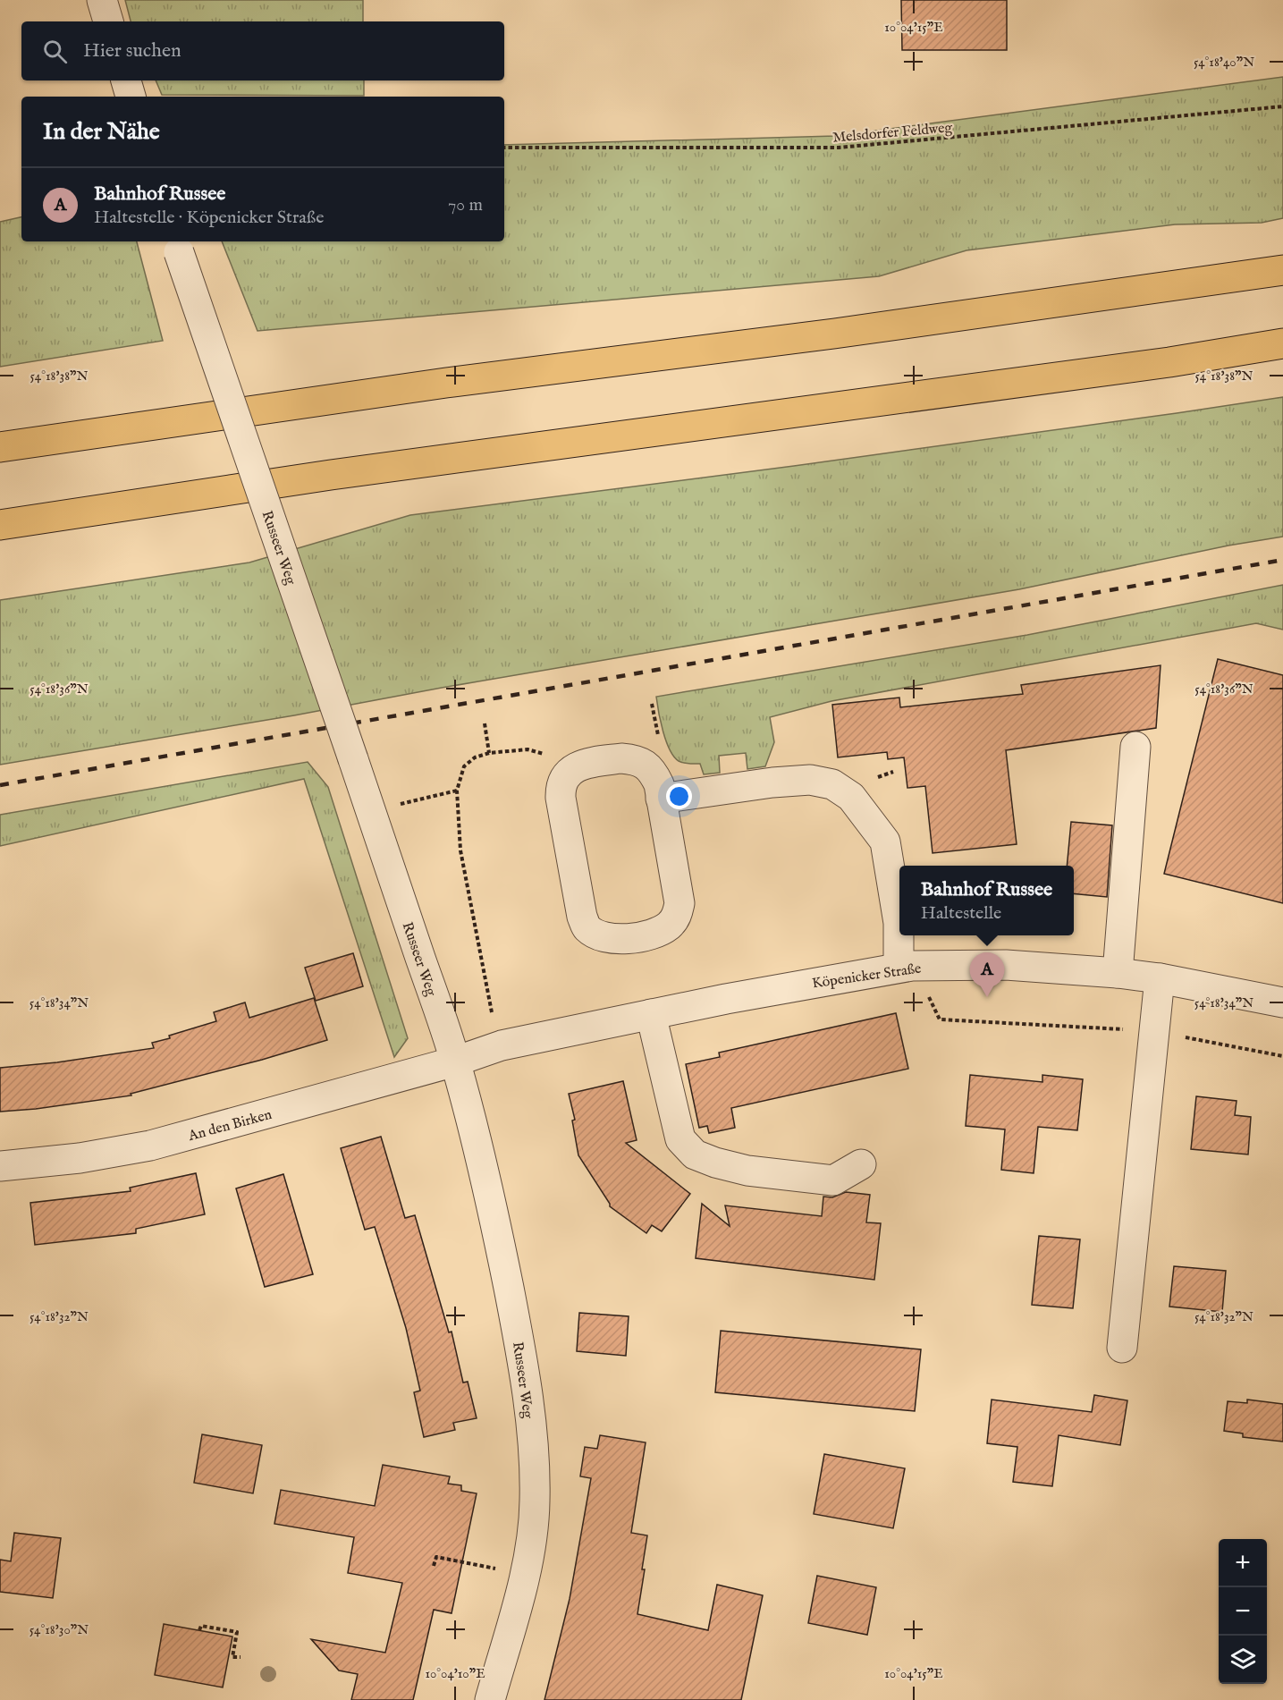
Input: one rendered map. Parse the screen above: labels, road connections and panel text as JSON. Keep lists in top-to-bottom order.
{
  "streets": {
    "street": ["Russeer Weg", "Köpenicker Straße", "An den Birken"],
    "path": ["Melsdorfer Feldweg"]
  },
  "crossings": [
    ["Russeer Weg", "Köpenicker Straße"],
    ["Russeer Weg", "An den Birken"],
    ["Köpenicker Straße", "An den Birken"]
  ],
  "page": {
    "search": "Hier suchen",
    "heading": "In der Nähe",
    "list": [
      {
        "mark": "A",
        "name": "Bahnhof Russee",
        "note": "Haltestelle · Köpenicker Straße",
        "value": "70 m"
      }
    ],
    "popup": ["Bahnhof Russee", "Haltestelle"],
    "pins": "A",
    "map_buttons": ["+", "−"]
  },
  "coordinates": [
    "10°04'15\"E",
    "54°18'40\"N",
    "54°18'38\"N",
    "54°18'36\"N",
    "54°18'34\"N",
    "54°18'32\"N",
    "54°18'30\"N",
    "10°04'10\"E"
  ]
}
